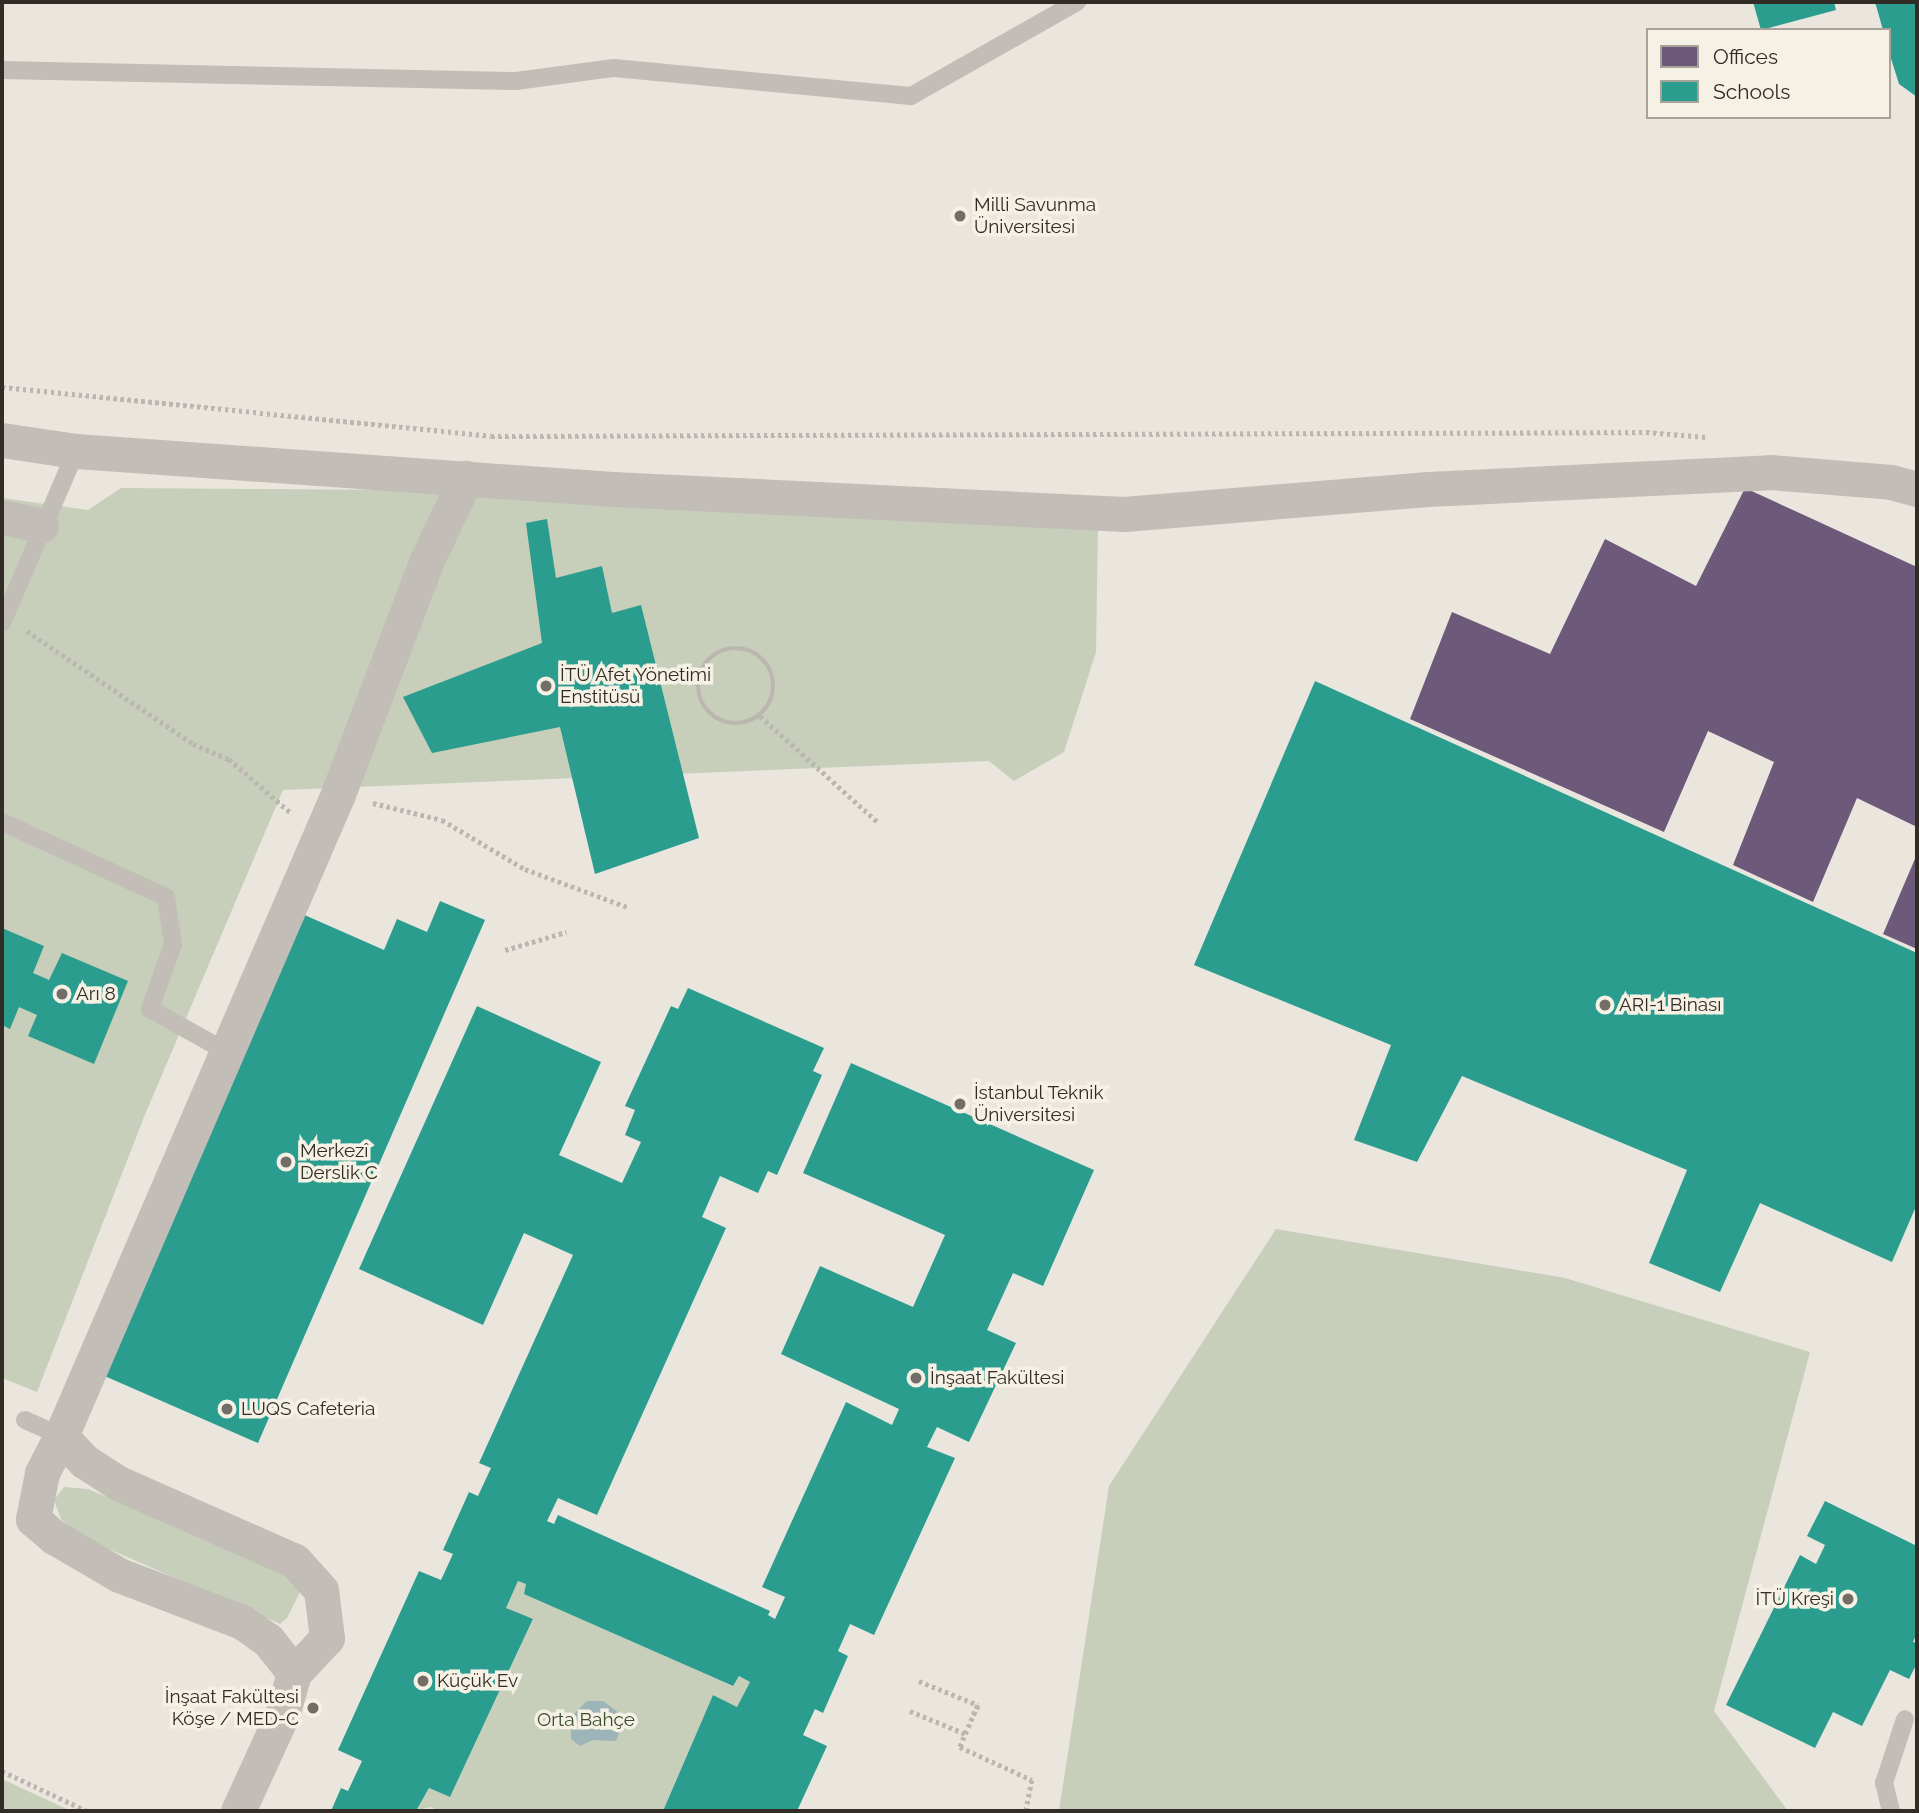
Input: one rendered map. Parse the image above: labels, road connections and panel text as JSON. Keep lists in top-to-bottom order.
{
  "parks": ["Orta Bahçe"],
  "places": [
    "Milli Savunma Üniversitesi",
    "İTÜ Afet Yönetimi Enstitüsü",
    "Arı 8",
    "ARI-1 Binası",
    "İstanbul Teknik Üniversitesi",
    "Merkezî Derslik C",
    "İnşaat Fakültesi",
    "LUQS Cafeteria",
    "İTÜ Kreşi",
    "Küçük Ev",
    "İnşaat Fakültesi Köşe / MED-C"
  ],
  "legend": ["Offices", "Schools"]
}
